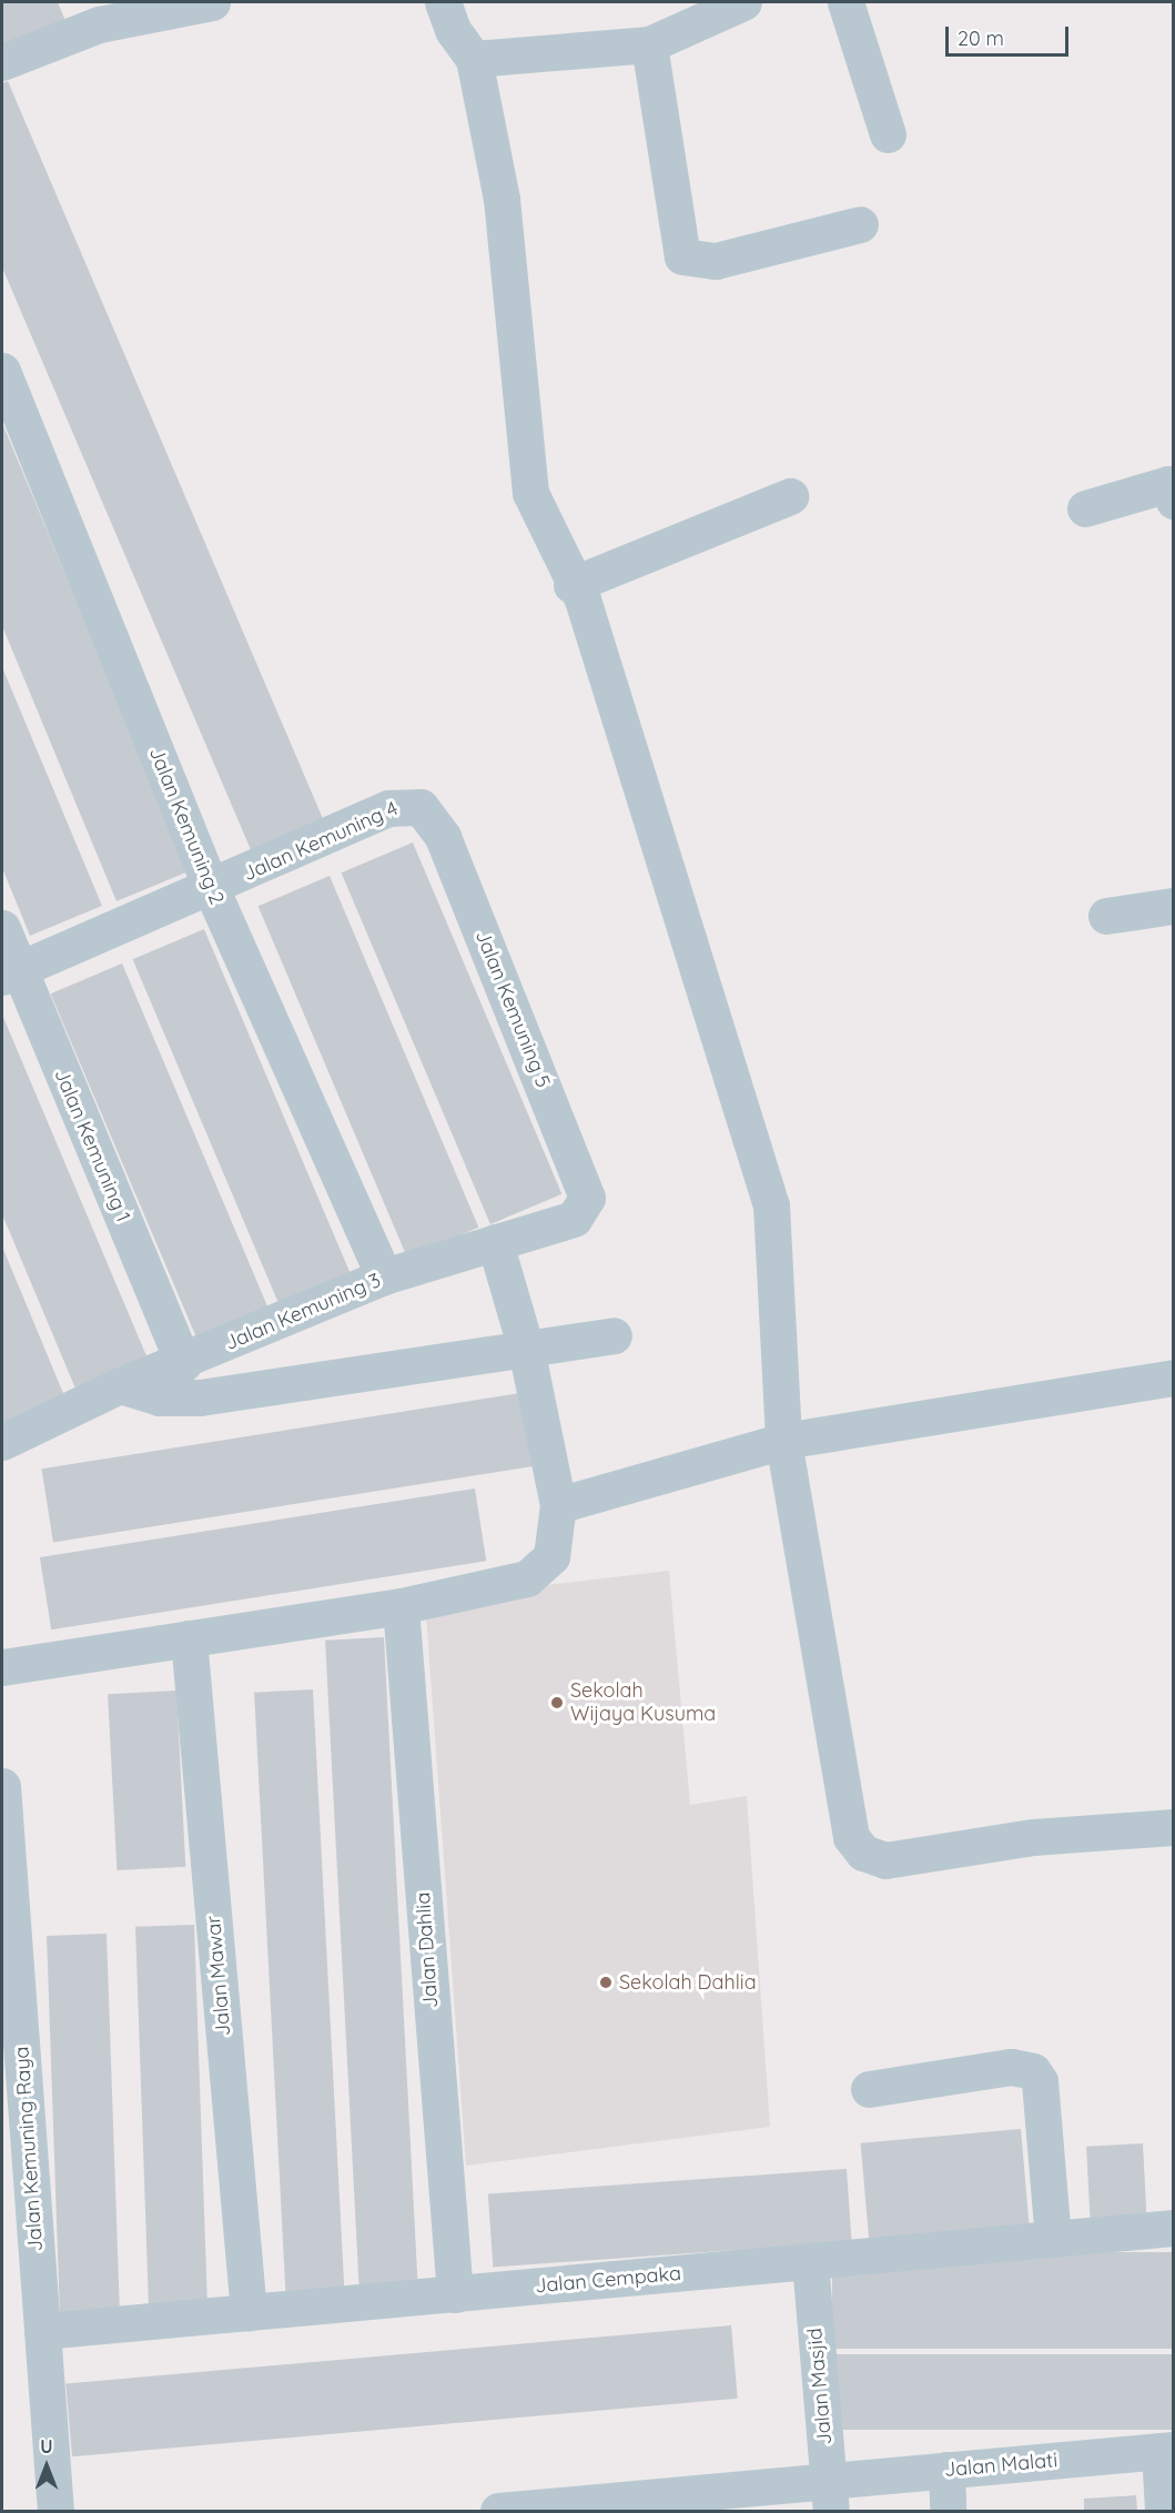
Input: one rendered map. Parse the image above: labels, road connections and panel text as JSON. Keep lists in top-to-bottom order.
{
  "streets": {
    "street": [
      "Jalan Kemuning 2",
      "Jalan Kemuning 4",
      "Jalan Kemuning 5",
      "Jalan Kemuning 1",
      "Jalan Kemuning 3",
      "Jalan Dahlia",
      "Jalan Mawar",
      "Jalan Kemuning Raya",
      "Jalan Cempaka",
      "Jalan Masjid",
      "Jalan Malati"
    ]
  },
  "crossings": [
    ["Jalan Kemuning 2", "Jalan Kemuning 4"],
    ["Jalan Kemuning 2", "Jalan Kemuning 3"],
    ["Jalan Kemuning 4", "Jalan Kemuning 5"],
    ["Jalan Kemuning 4", "Jalan Kemuning 1"],
    ["Jalan Kemuning 5", "Jalan Kemuning 3"],
    ["Jalan Kemuning 1", "Jalan Kemuning 3"],
    ["Jalan Dahlia", "Jalan Cempaka"],
    ["Jalan Mawar", "Jalan Cempaka"],
    ["Jalan Kemuning Raya", "Jalan Cempaka"],
    ["Jalan Cempaka", "Jalan Masjid"],
    ["Jalan Masjid", "Jalan Malati"]
  ],
  "places": ["Sekolah Wijaya Kusuma", "Sekolah Dahlia"],
  "scale_bar": "20 m",
  "north": "top"
}
